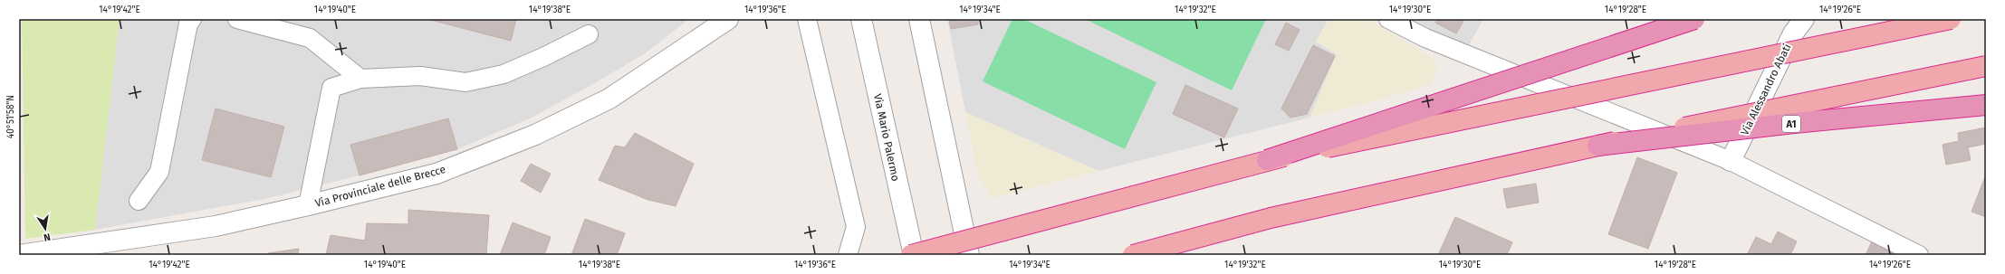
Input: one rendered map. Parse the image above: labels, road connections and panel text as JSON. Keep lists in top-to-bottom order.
{
  "streets": {
    "highway": ["A1"],
    "street": ["Via Alessandro Abati", "Via Mario Palermo", "Via Provinciale delle Brecce"]
  },
  "north": "bottom",
  "coordinates": [
    "14°19'42\"E",
    "14°19'40\"E",
    "14°19'38\"E",
    "14°19'36\"E",
    "14°19'34\"E",
    "14°19'32\"E",
    "14°19'30\"E",
    "14°19'28\"E",
    "14°19'26\"E",
    "40°51'58\"N"
  ]
}
